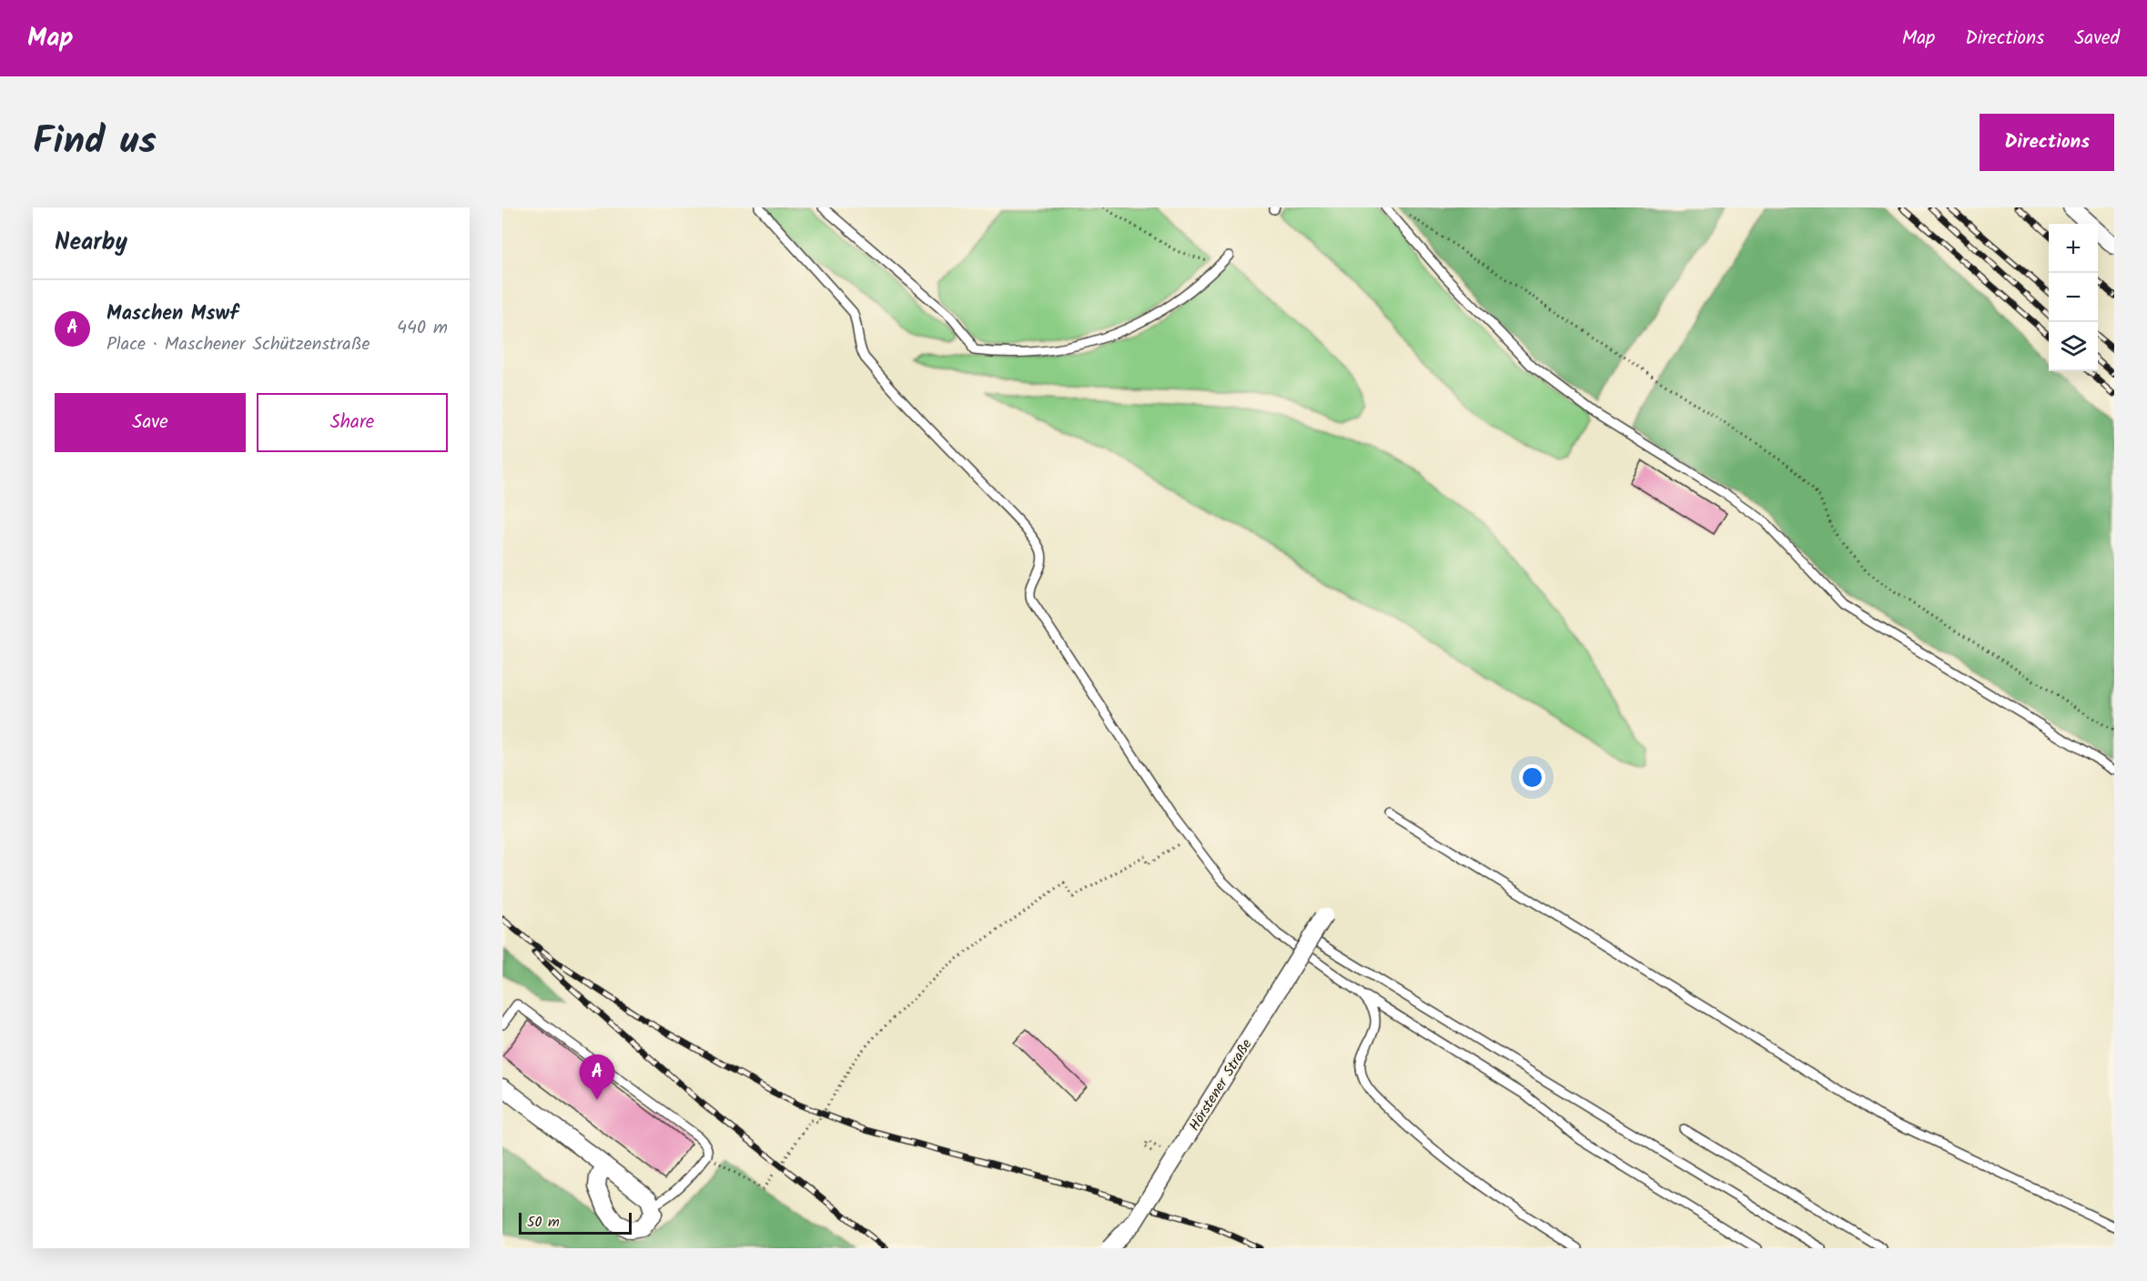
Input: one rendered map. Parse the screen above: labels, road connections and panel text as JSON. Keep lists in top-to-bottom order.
{
  "streets": {
    "street": ["Hörstener Straße"]
  },
  "scale_bar": "50 m",
  "page": {
    "header": "Map",
    "nav": ["Map", "Directions", "Saved"],
    "title": "Find us",
    "buttons": [
      "Directions",
      ["Save", "Share"]
    ],
    "heading": "Nearby",
    "map_buttons": ["+", "−"],
    "list": [
      {
        "mark": "A",
        "name": "Maschen Mswf",
        "note": "Place · Maschener Schützenstraße",
        "value": "440 m"
      }
    ],
    "pins": "A",
    "scale": "50 m"
  }
}
